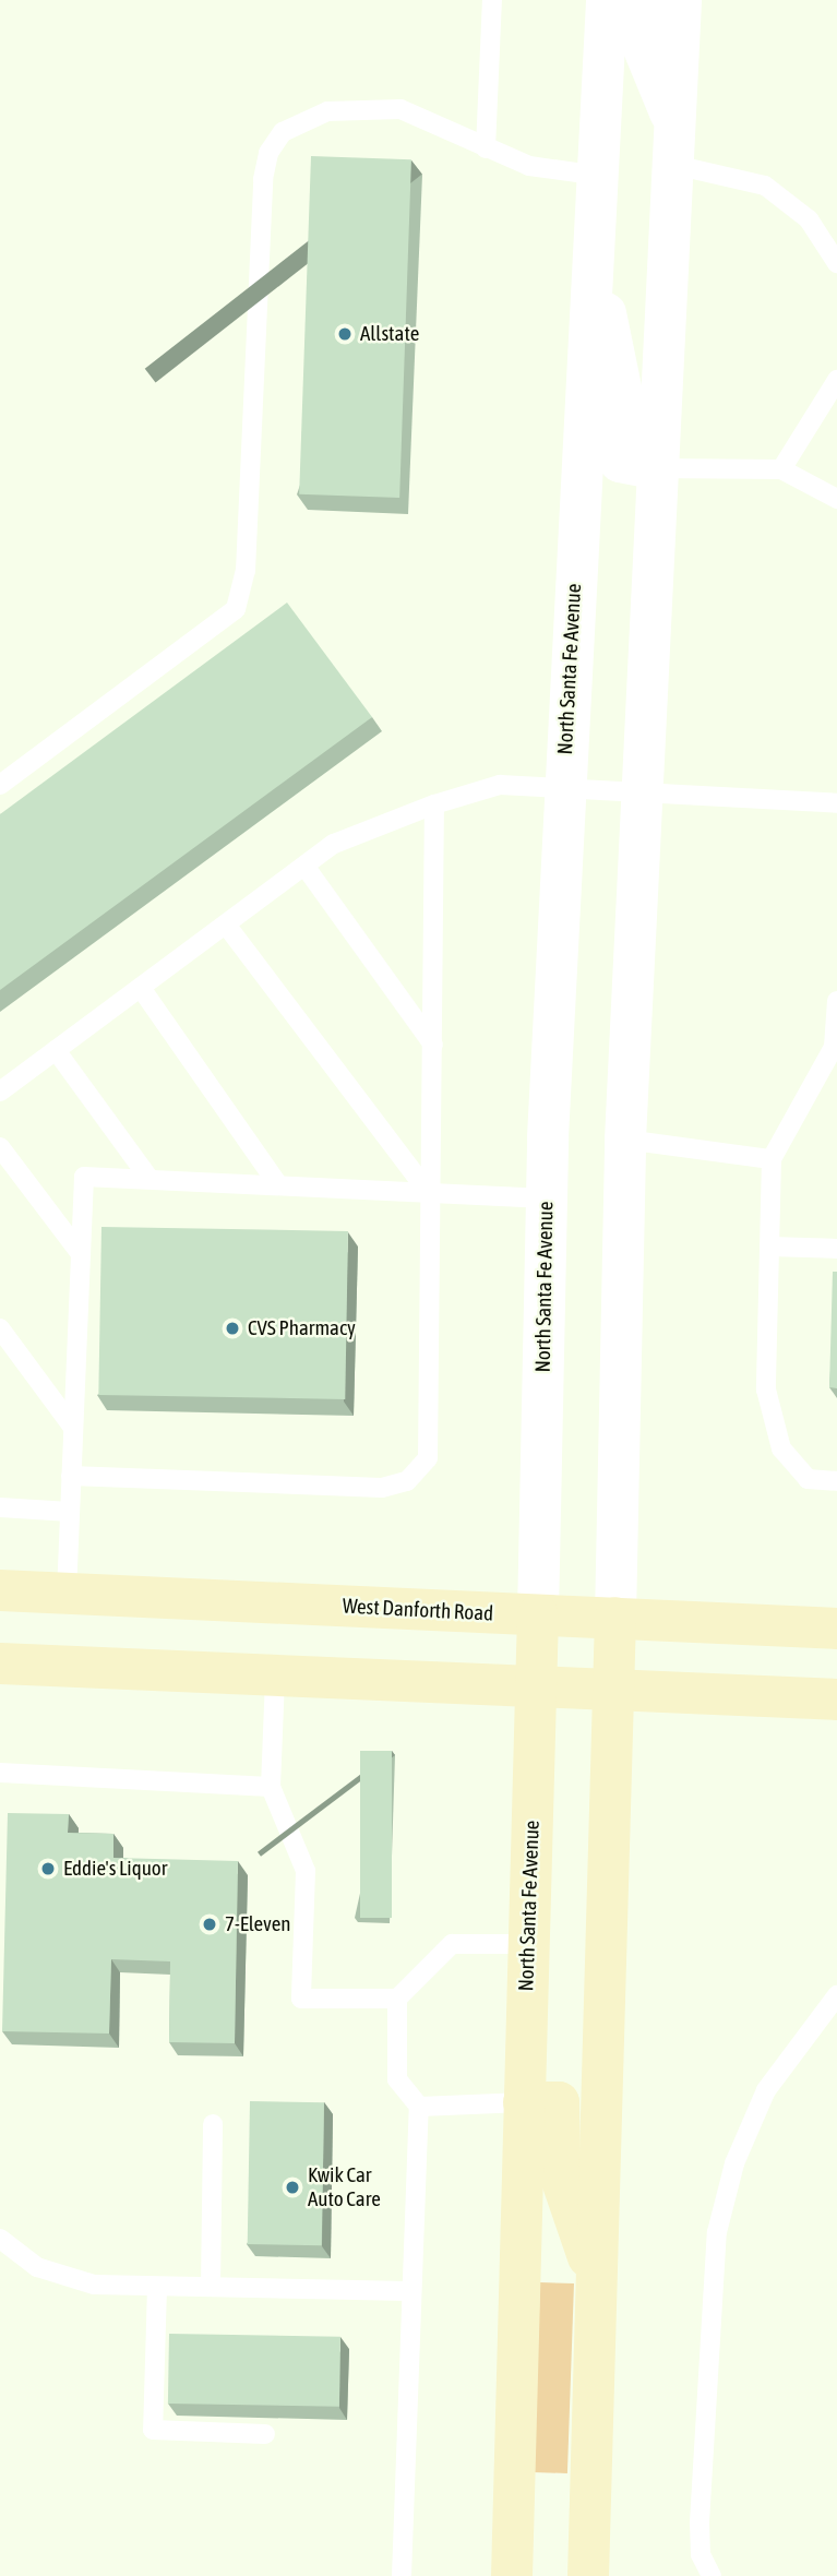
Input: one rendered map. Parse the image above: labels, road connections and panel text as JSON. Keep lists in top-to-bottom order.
{
  "streets": {
    "main road": ["North Santa Fe Avenue", "West Danforth Road"]
  },
  "crossings": [
    ["North Santa Fe Avenue", "West Danforth Road"]
  ],
  "places": [
    "Allstate",
    "CVS Pharmacy",
    "Eddie's Liquor",
    "7-Eleven",
    "Kwik Car Auto Care"
  ]
}
